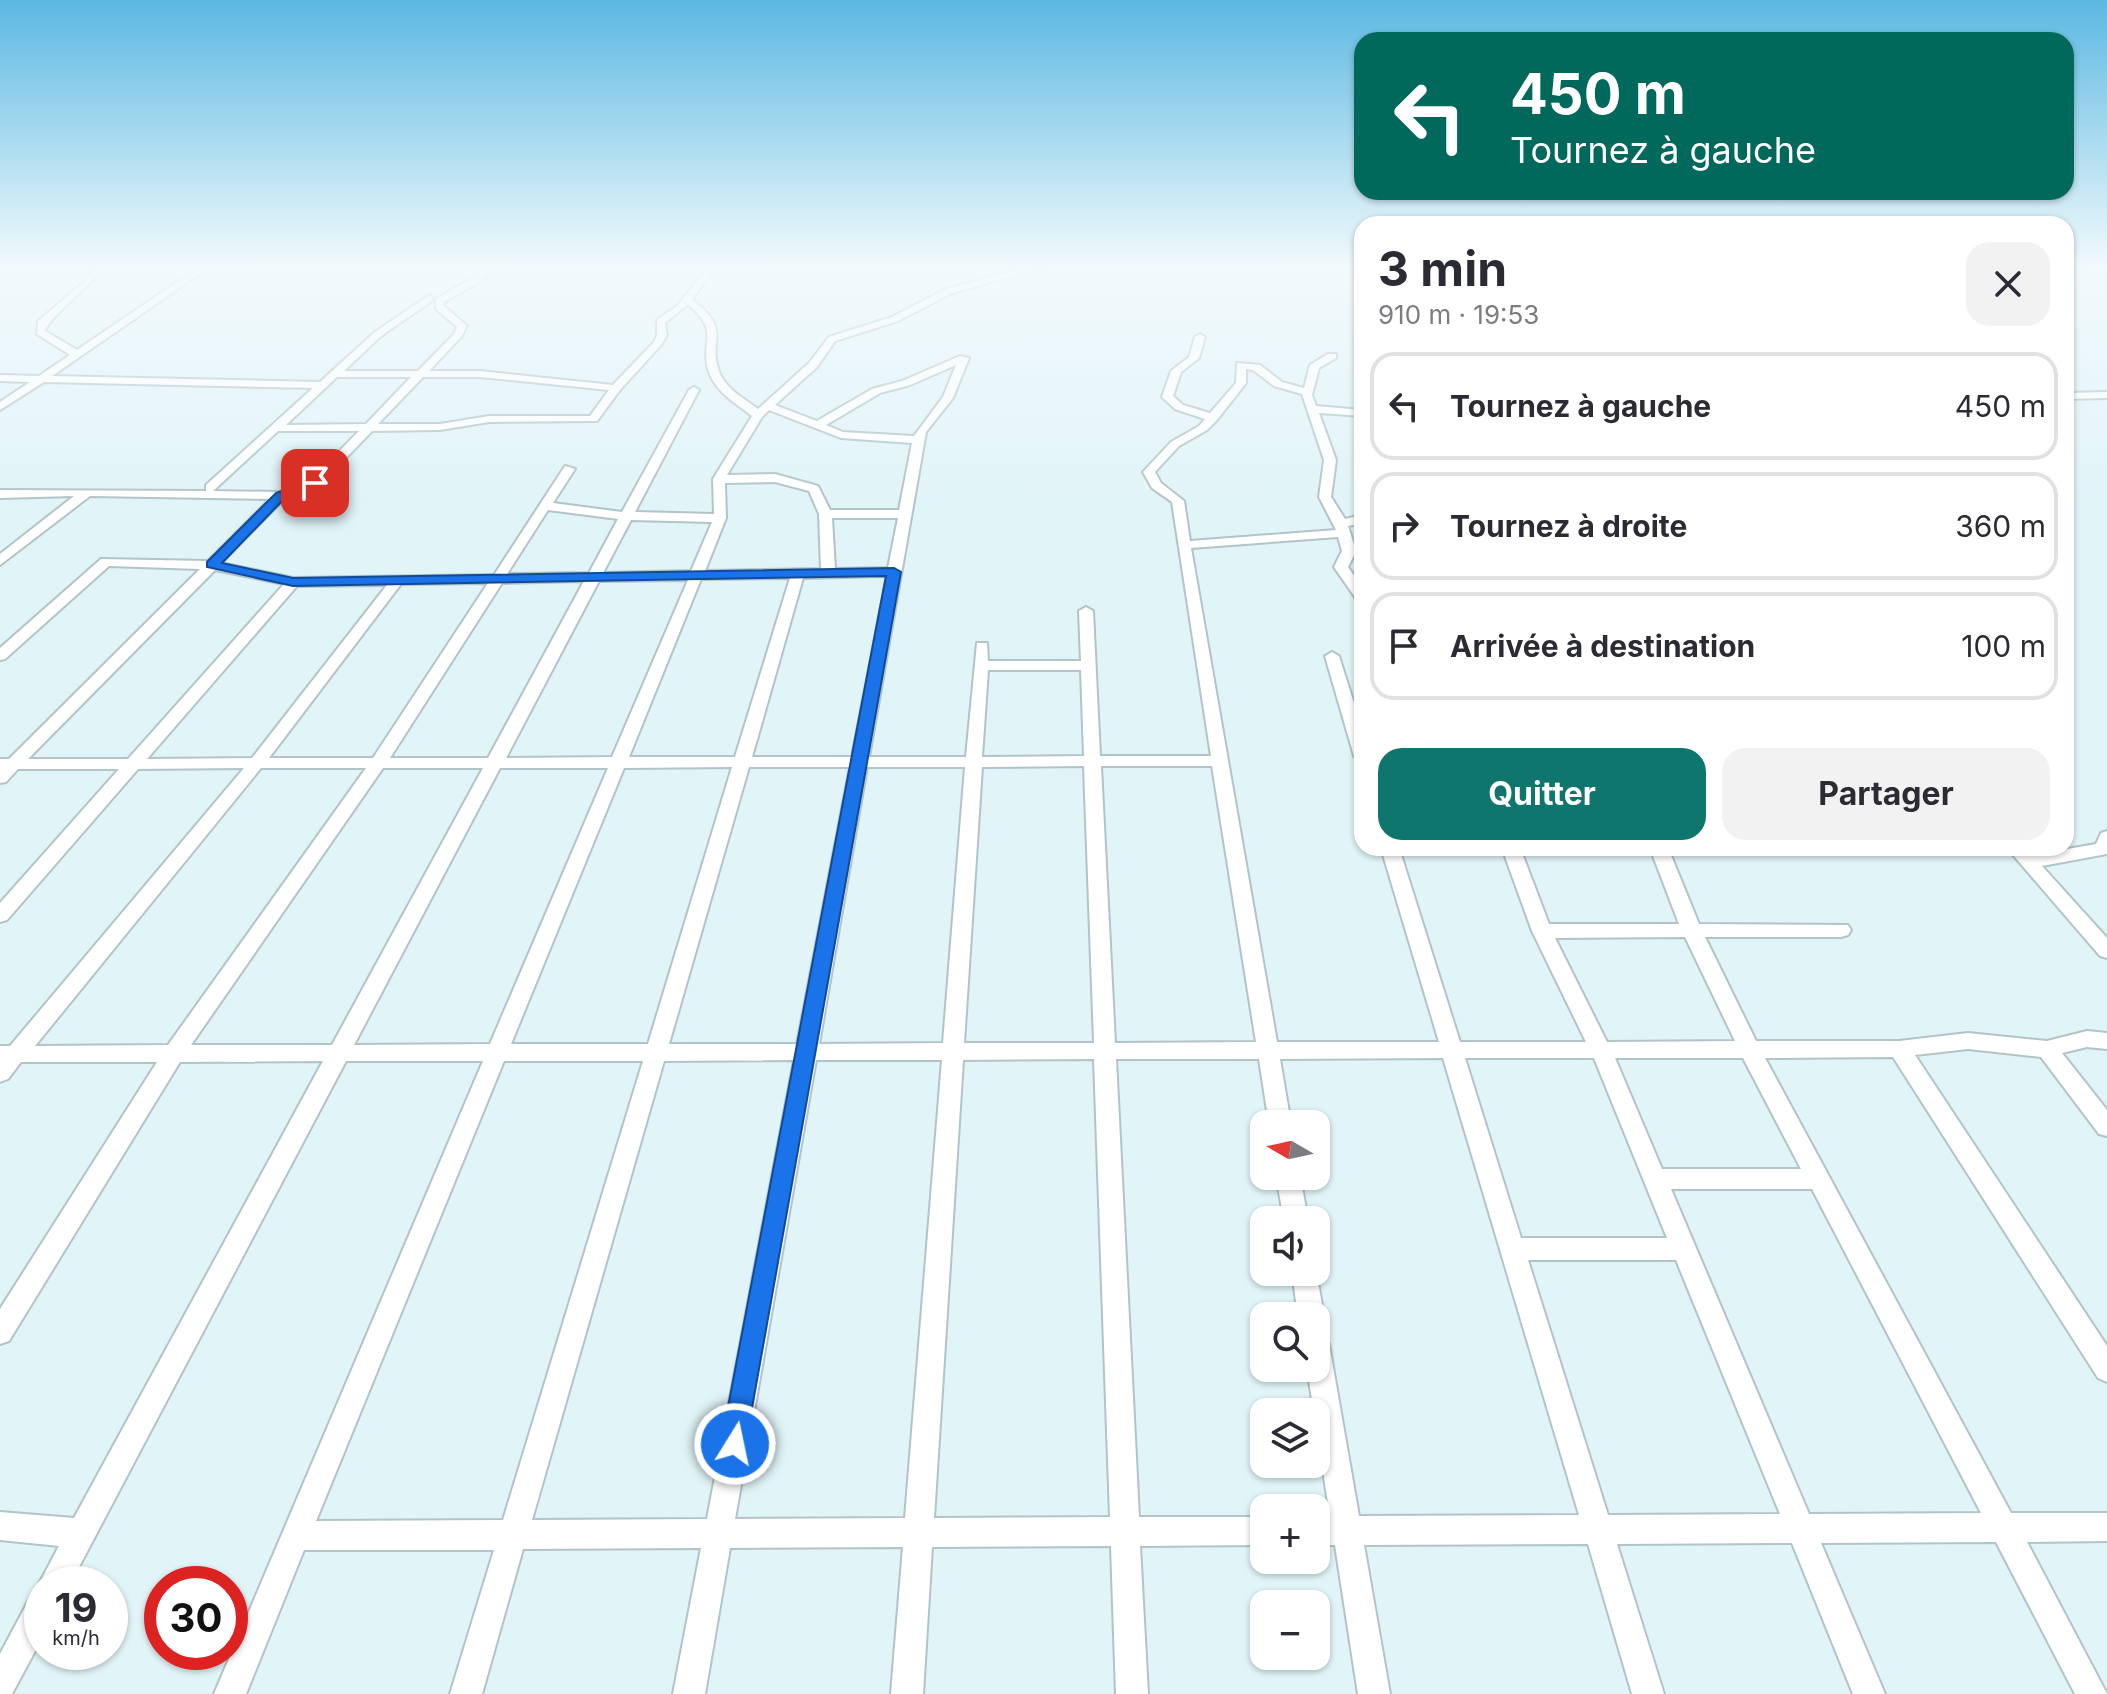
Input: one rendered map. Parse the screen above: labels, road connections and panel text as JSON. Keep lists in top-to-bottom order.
{
  "north": "left",
  "page": {
    "turn": ["450 m", "Tournez à gauche"],
    "heading": ["3 min", "910 m · 19:53"],
    "list": [
      {
        "name": "Tournez à gauche",
        "value": "450 m"
      },
      {
        "name": "Tournez à droite",
        "value": "360 m"
      },
      {
        "name": "Arrivée à destination",
        "value": "100 m"
      }
    ],
    "buttons": ["Quitter", "Partager"],
    "map_buttons": ["+", "−"],
    "speed": "19 km/h",
    "limit": "30"
  }
}
